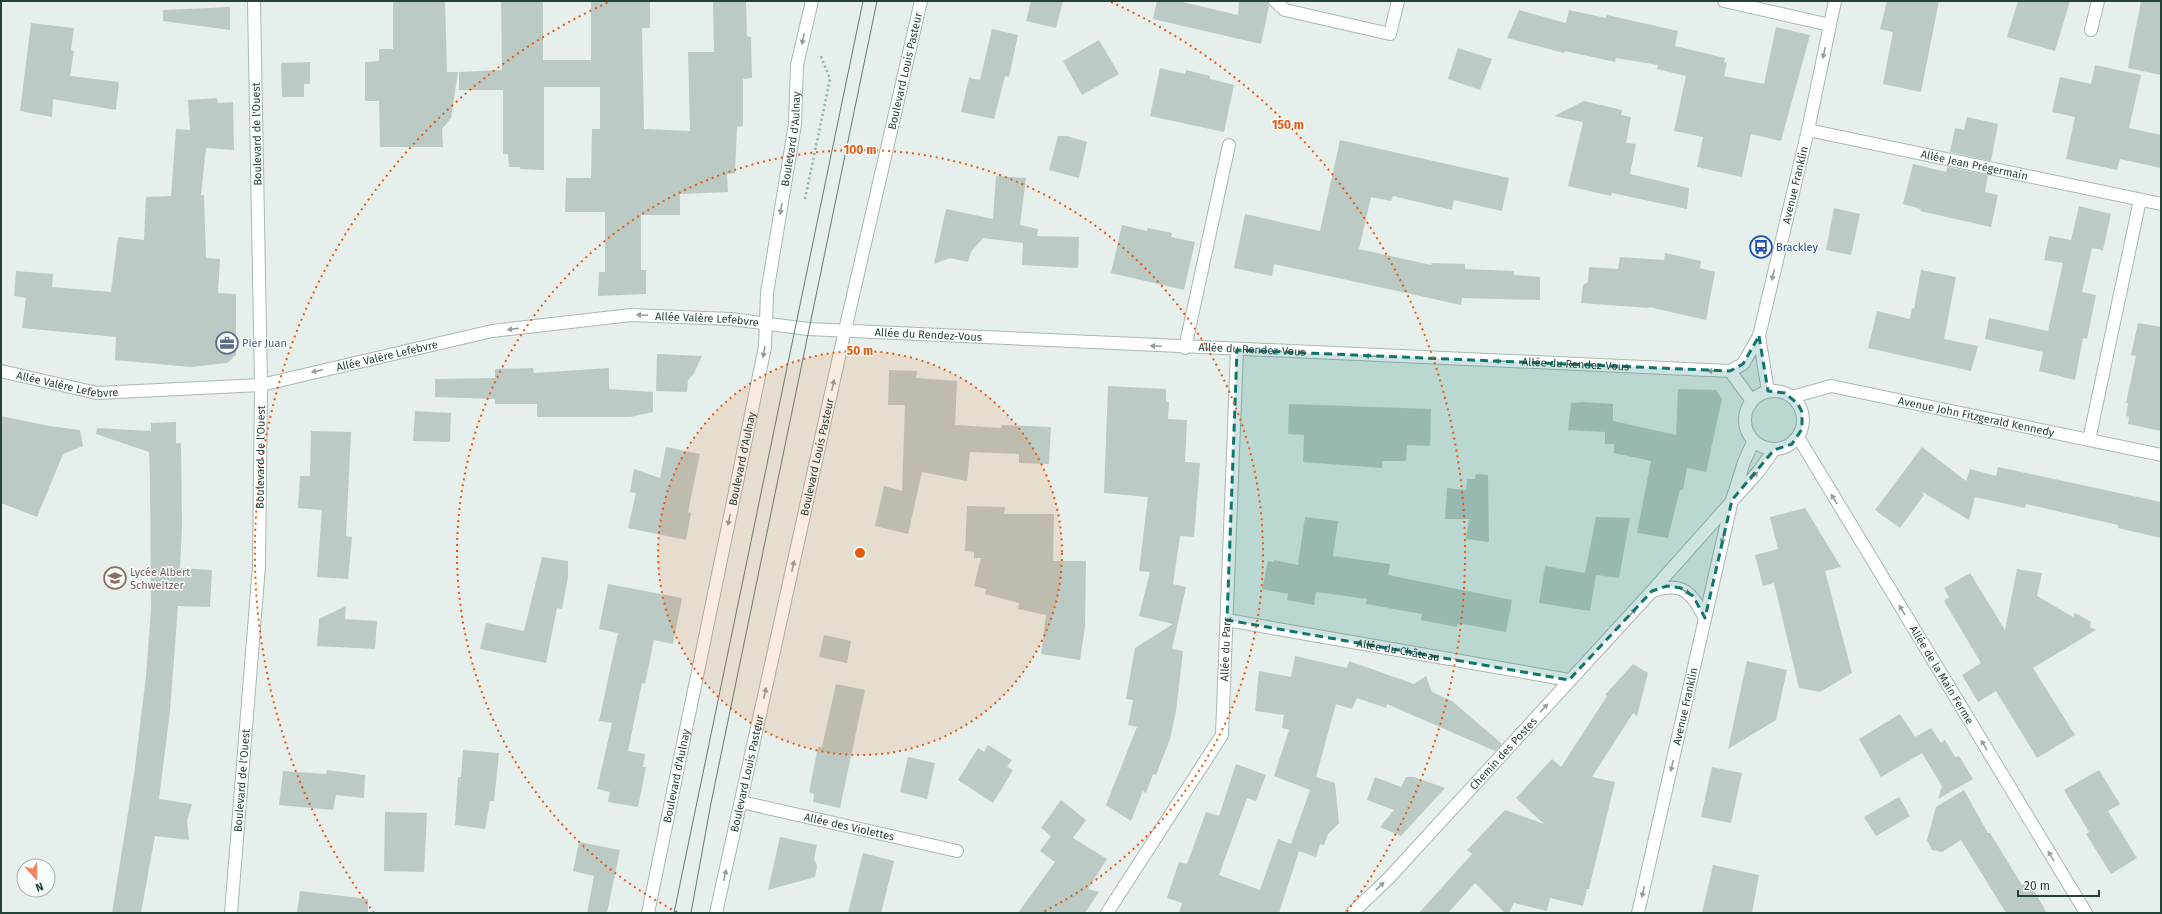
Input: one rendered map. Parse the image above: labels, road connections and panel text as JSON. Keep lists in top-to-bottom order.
{
  "streets": {
    "street": [
      "Boulevard Louis Pasteur",
      "Boulevard de l'Ouest",
      "Boulevard d'Aulnay",
      "Allée Jean Prégermain",
      "Avenue Franklin",
      "Allée Valère Lefebvre",
      "Allée du Rendez-Vous",
      "Avenue John Fitzgerald Kennedy",
      "Allée du Parc",
      "Allée du Château",
      "Allée de la Main Ferme",
      "Chemin des Postes",
      "Allée des Violettes"
    ]
  },
  "crossings": [
    ["Boulevard Louis Pasteur", "Allée du Rendez-Vous"],
    ["Boulevard Louis Pasteur", "Allée des Violettes"],
    ["Boulevard de l'Ouest", "Allée Valère Lefebvre"],
    ["Boulevard d'Aulnay", "Allée Valère Lefebvre"],
    ["Boulevard d'Aulnay", "Allée du Rendez-Vous"],
    ["Allée Jean Prégermain", "Avenue Franklin"],
    ["Avenue Franklin", "Avenue John Fitzgerald Kennedy"],
    ["Avenue Franklin", "Allée de la Main Ferme"],
    ["Avenue Franklin", "Chemin des Postes"],
    ["Allée Valère Lefebvre", "Allée du Rendez-Vous"],
    ["Allée du Rendez-Vous", "Allée du Parc"],
    ["Avenue John Fitzgerald Kennedy", "Allée de la Main Ferme"],
    ["Allée du Parc", "Allée du Château"],
    ["Allée du Château", "Chemin des Postes"]
  ],
  "one_way": [
    "Boulevard Louis Pasteur",
    "Boulevard d'Aulnay",
    "Avenue Franklin",
    "Allée Valère Lefebvre",
    "Allée du Rendez-Vous",
    "Allée de la Main Ferme",
    "Chemin des Postes"
  ],
  "places": {
    "bus stop": ["Brackley"],
    "office": ["Pier Juan"],
    "school or university": ["Lycée Albert Schweitzer"]
  },
  "scale_bar": "20 m",
  "north": "bottom",
  "rings": ["150 m", "100 m", "50 m"]
}
